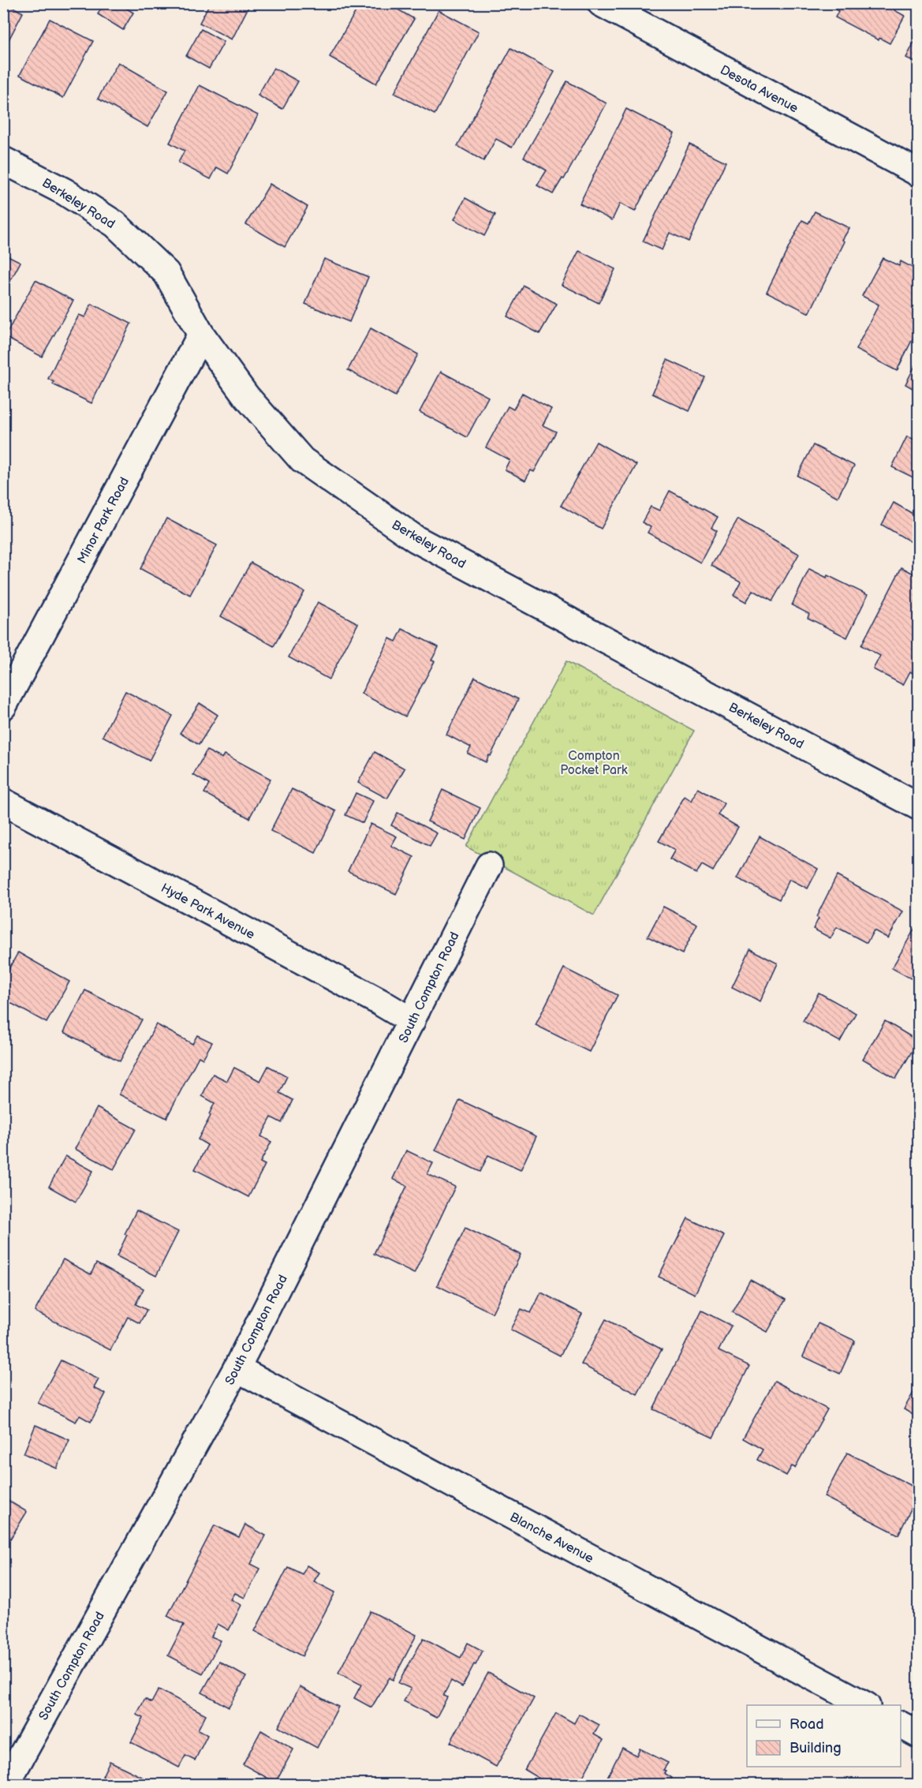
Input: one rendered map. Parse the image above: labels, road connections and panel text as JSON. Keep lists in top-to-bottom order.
{
  "streets": {
    "street": [
      "Desota Avenue",
      "Berkeley Road",
      "Minor Park Road",
      "Hyde Park Avenue",
      "South Compton Road",
      "Blanche Avenue"
    ]
  },
  "crossings": [
    ["Berkeley Road", "Minor Park Road"],
    ["Hyde Park Avenue", "South Compton Road"],
    ["South Compton Road", "Blanche Avenue"]
  ],
  "parks": ["Compton Pocket Park"],
  "legend": ["Road", "Building"]
}
